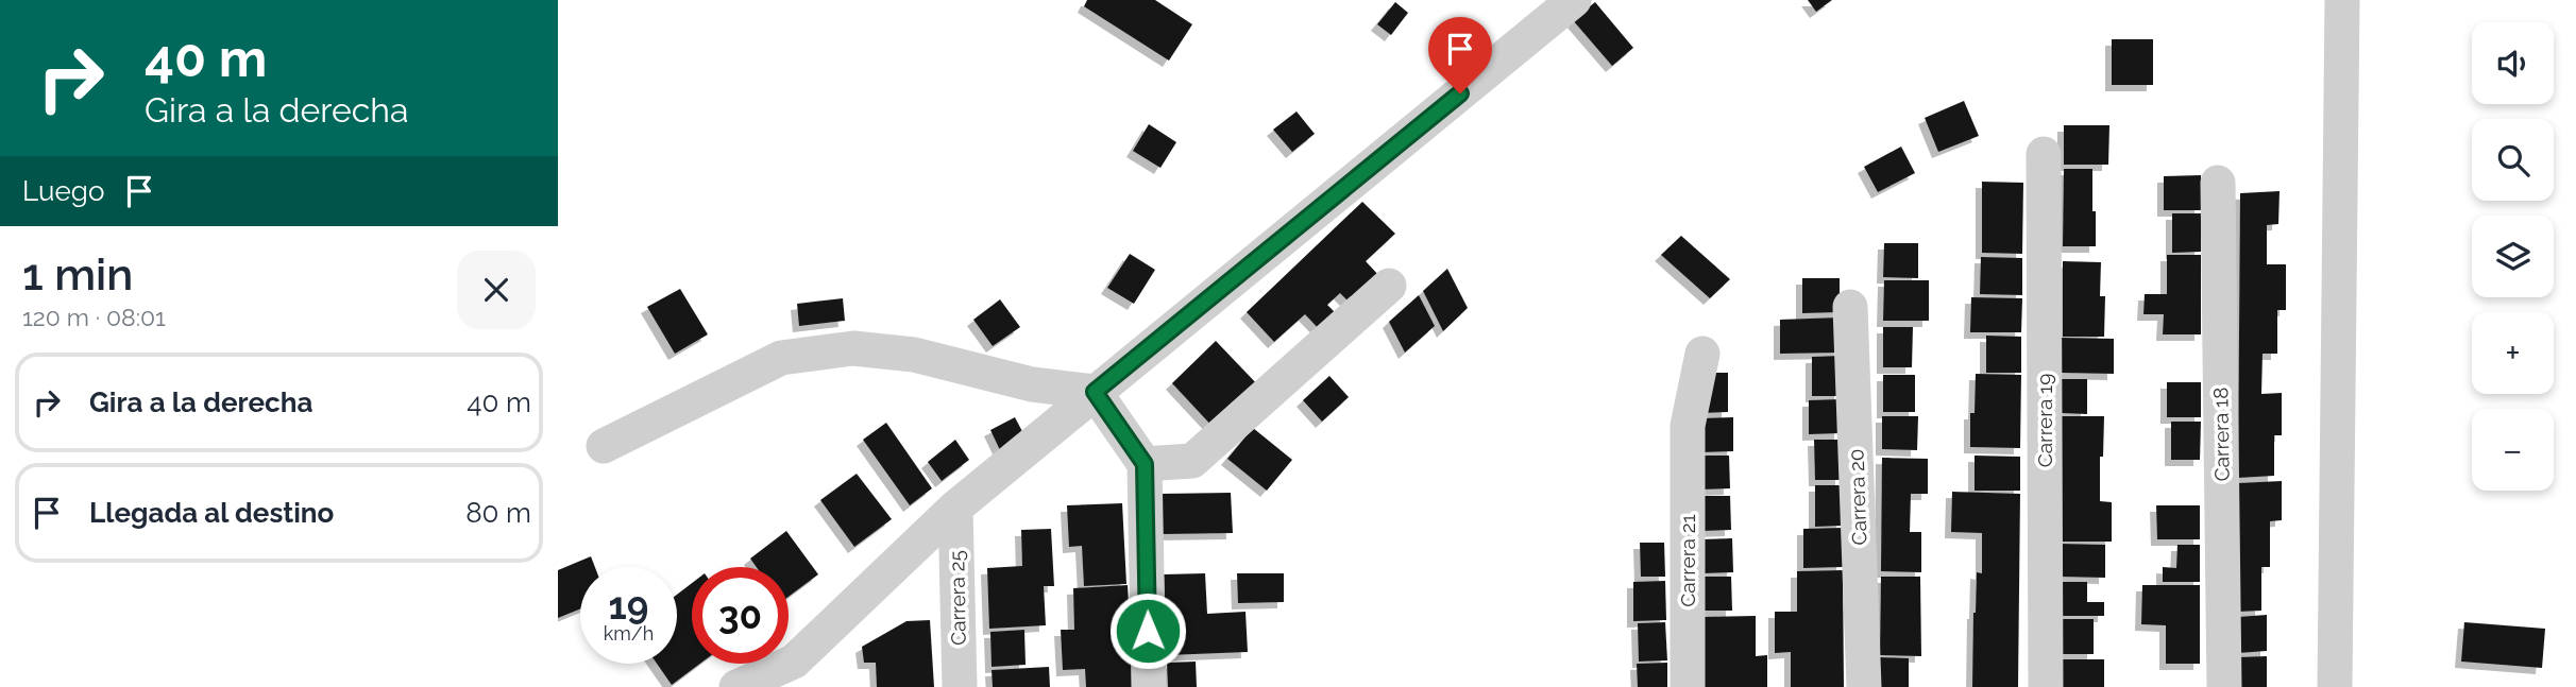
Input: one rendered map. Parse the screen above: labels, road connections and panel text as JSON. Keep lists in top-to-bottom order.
{
  "streets": {
    "street": [
      "Carrera 19",
      "Carrera 18",
      "Carrera 20",
      "Carrera 21",
      "Carrera 25"
    ]
  },
  "page": {
    "turn": ["40 m", "Gira a la derecha"],
    "map_buttons": ["+", "−"],
    "then": "Luego",
    "heading": ["1 min", "120 m · 08:01"],
    "list": [
      {
        "name": "Gira a la derecha",
        "value": "40 m"
      },
      {
        "name": "Llegada al destino",
        "value": "80 m"
      }
    ],
    "speed": "19 km/h",
    "limit": "30"
  }
}
